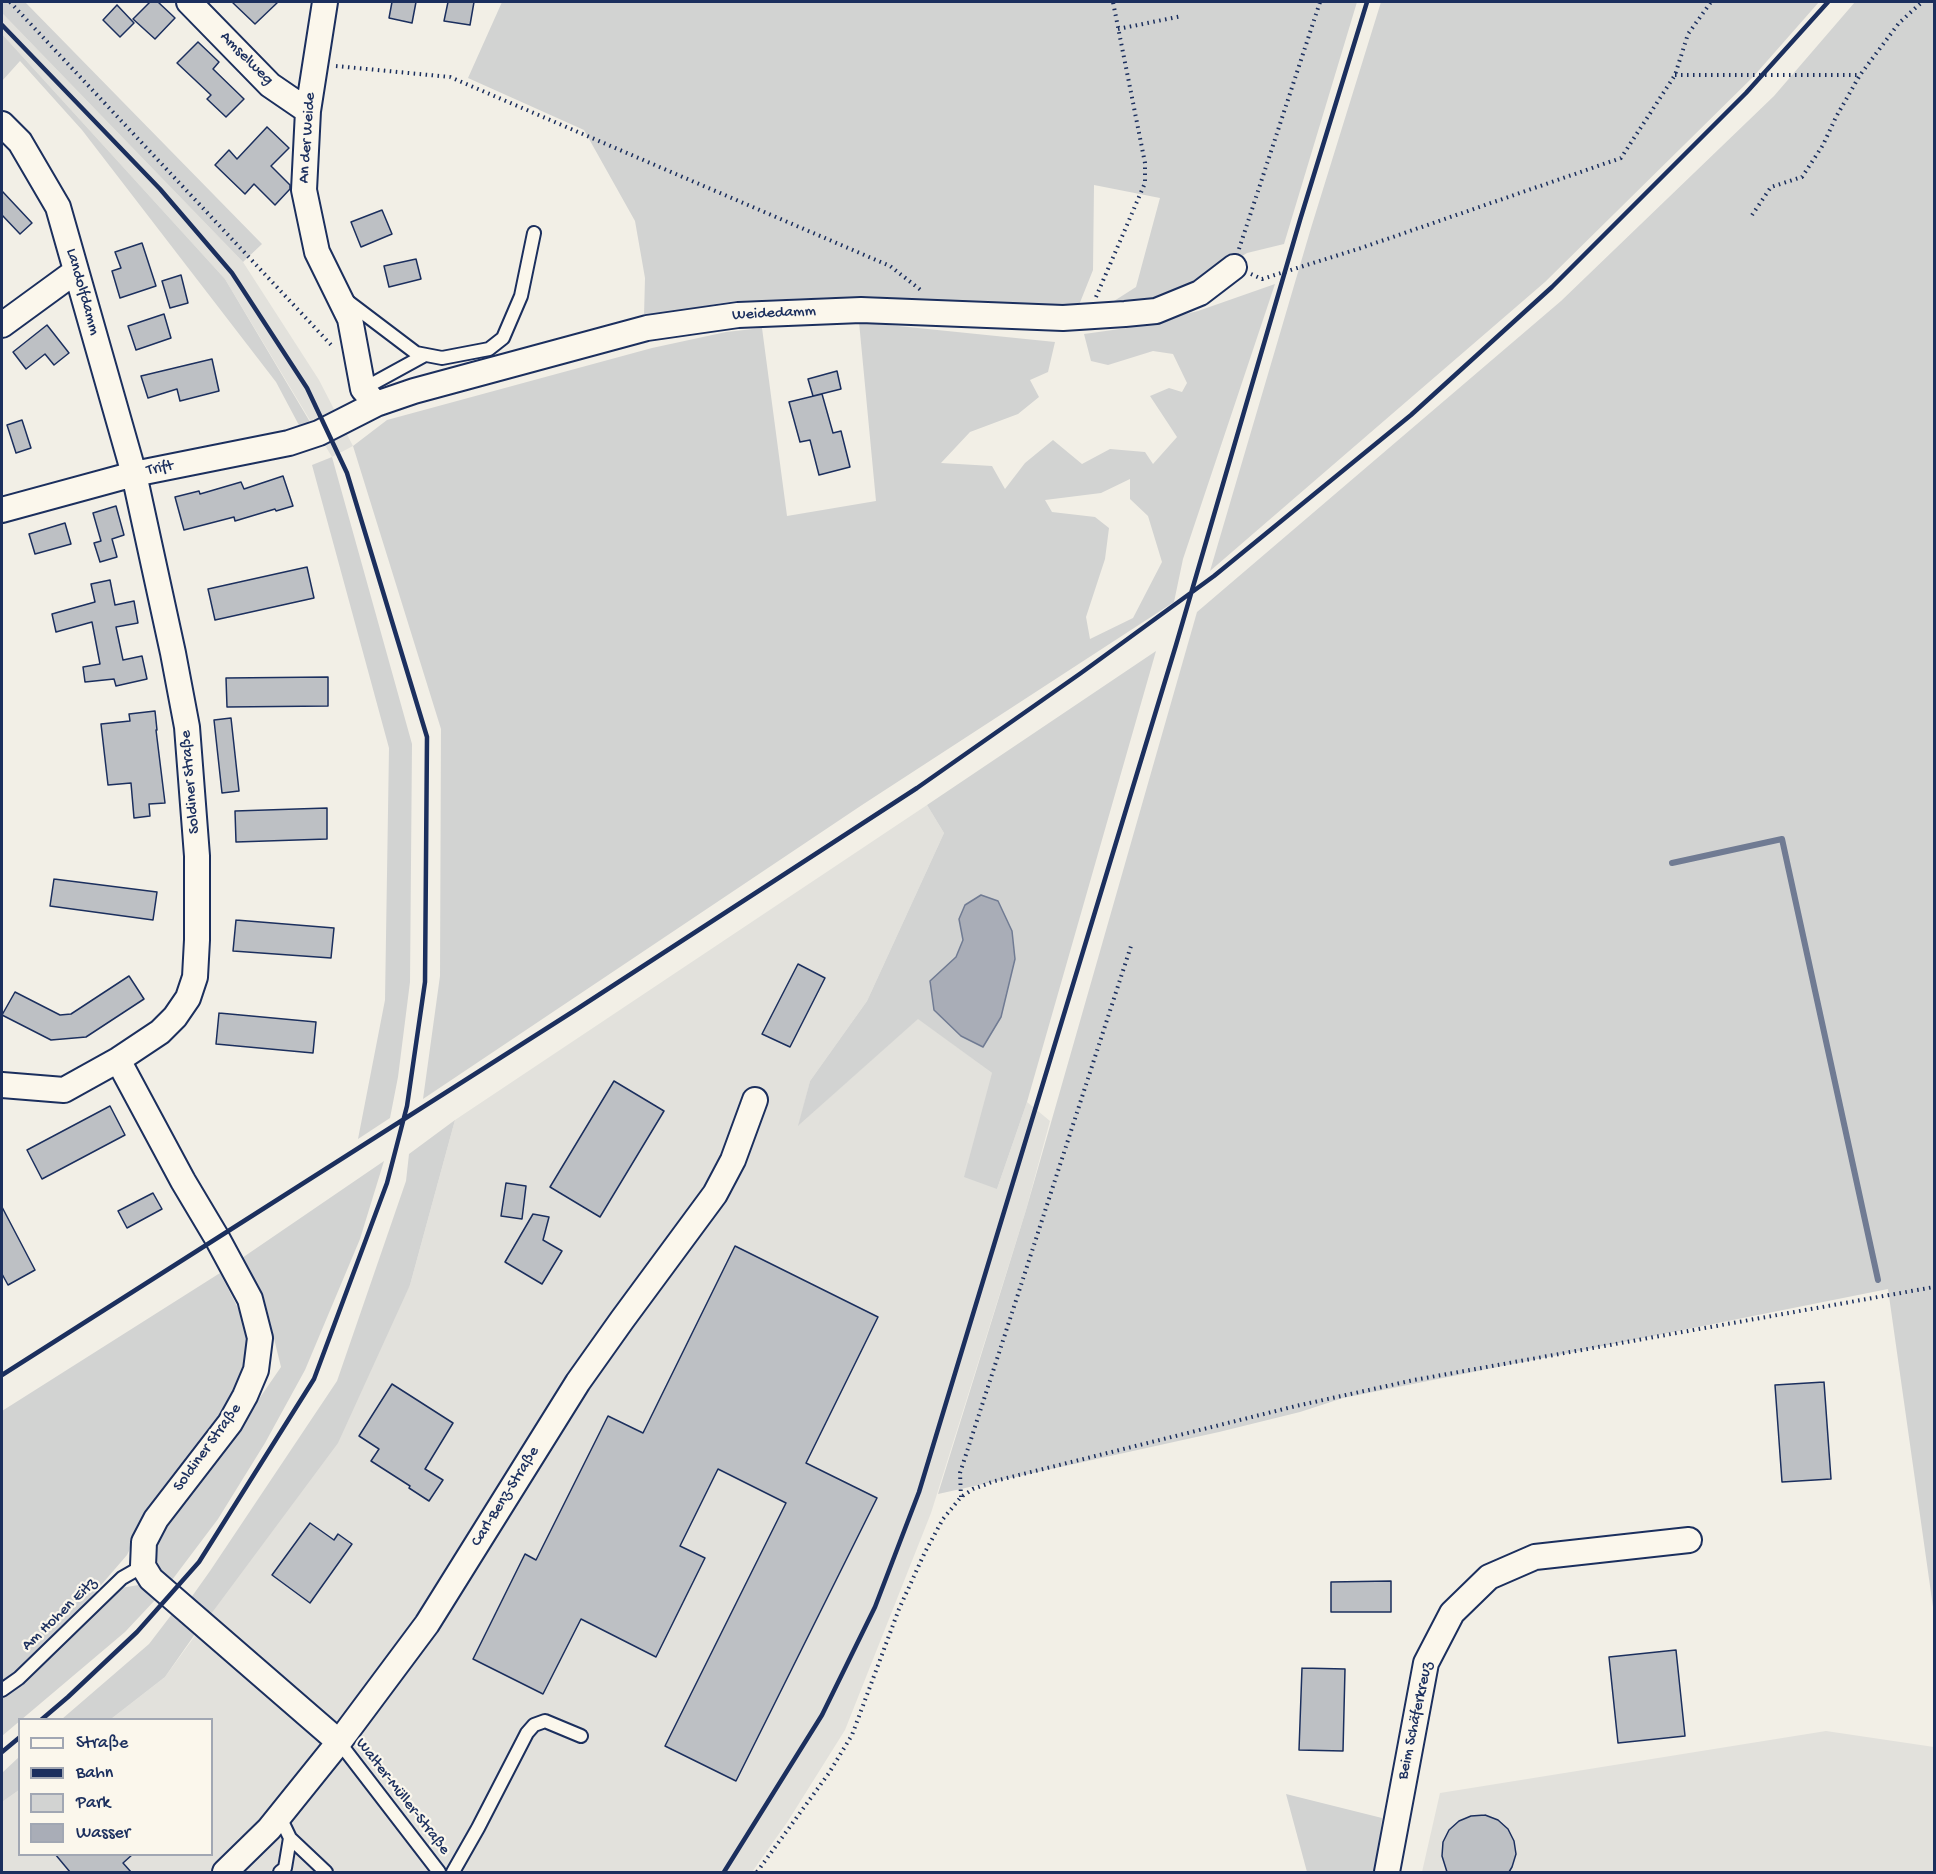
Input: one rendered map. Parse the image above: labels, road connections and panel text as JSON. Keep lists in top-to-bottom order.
{
  "streets": {
    "street": [
      "Amselweg",
      "An der Weide",
      "Landolfdamm",
      "Weidedamm",
      "Trift",
      "Soldiner Straße",
      "Carl-Benz-Straße",
      "Beim Schäferkreuz"
    ],
    "lane": ["Am Hohen Eitz", "Walter-Müller-Straße"]
  },
  "crossings": [
    ["Amselweg", "An der Weide"],
    ["An der Weide", "Weidedamm"],
    ["Landolfdamm", "Trift"],
    ["Landolfdamm", "Soldiner Straße"],
    ["Weidedamm", "Trift"],
    ["Trift", "Soldiner Straße"],
    ["Soldiner Straße", "Am Hohen Eitz"],
    ["Carl-Benz-Straße", "Walter-Müller-Straße"]
  ],
  "legend": [
    "Straße",
    "Bahn",
    "Park",
    "Wasser"
  ]
}
